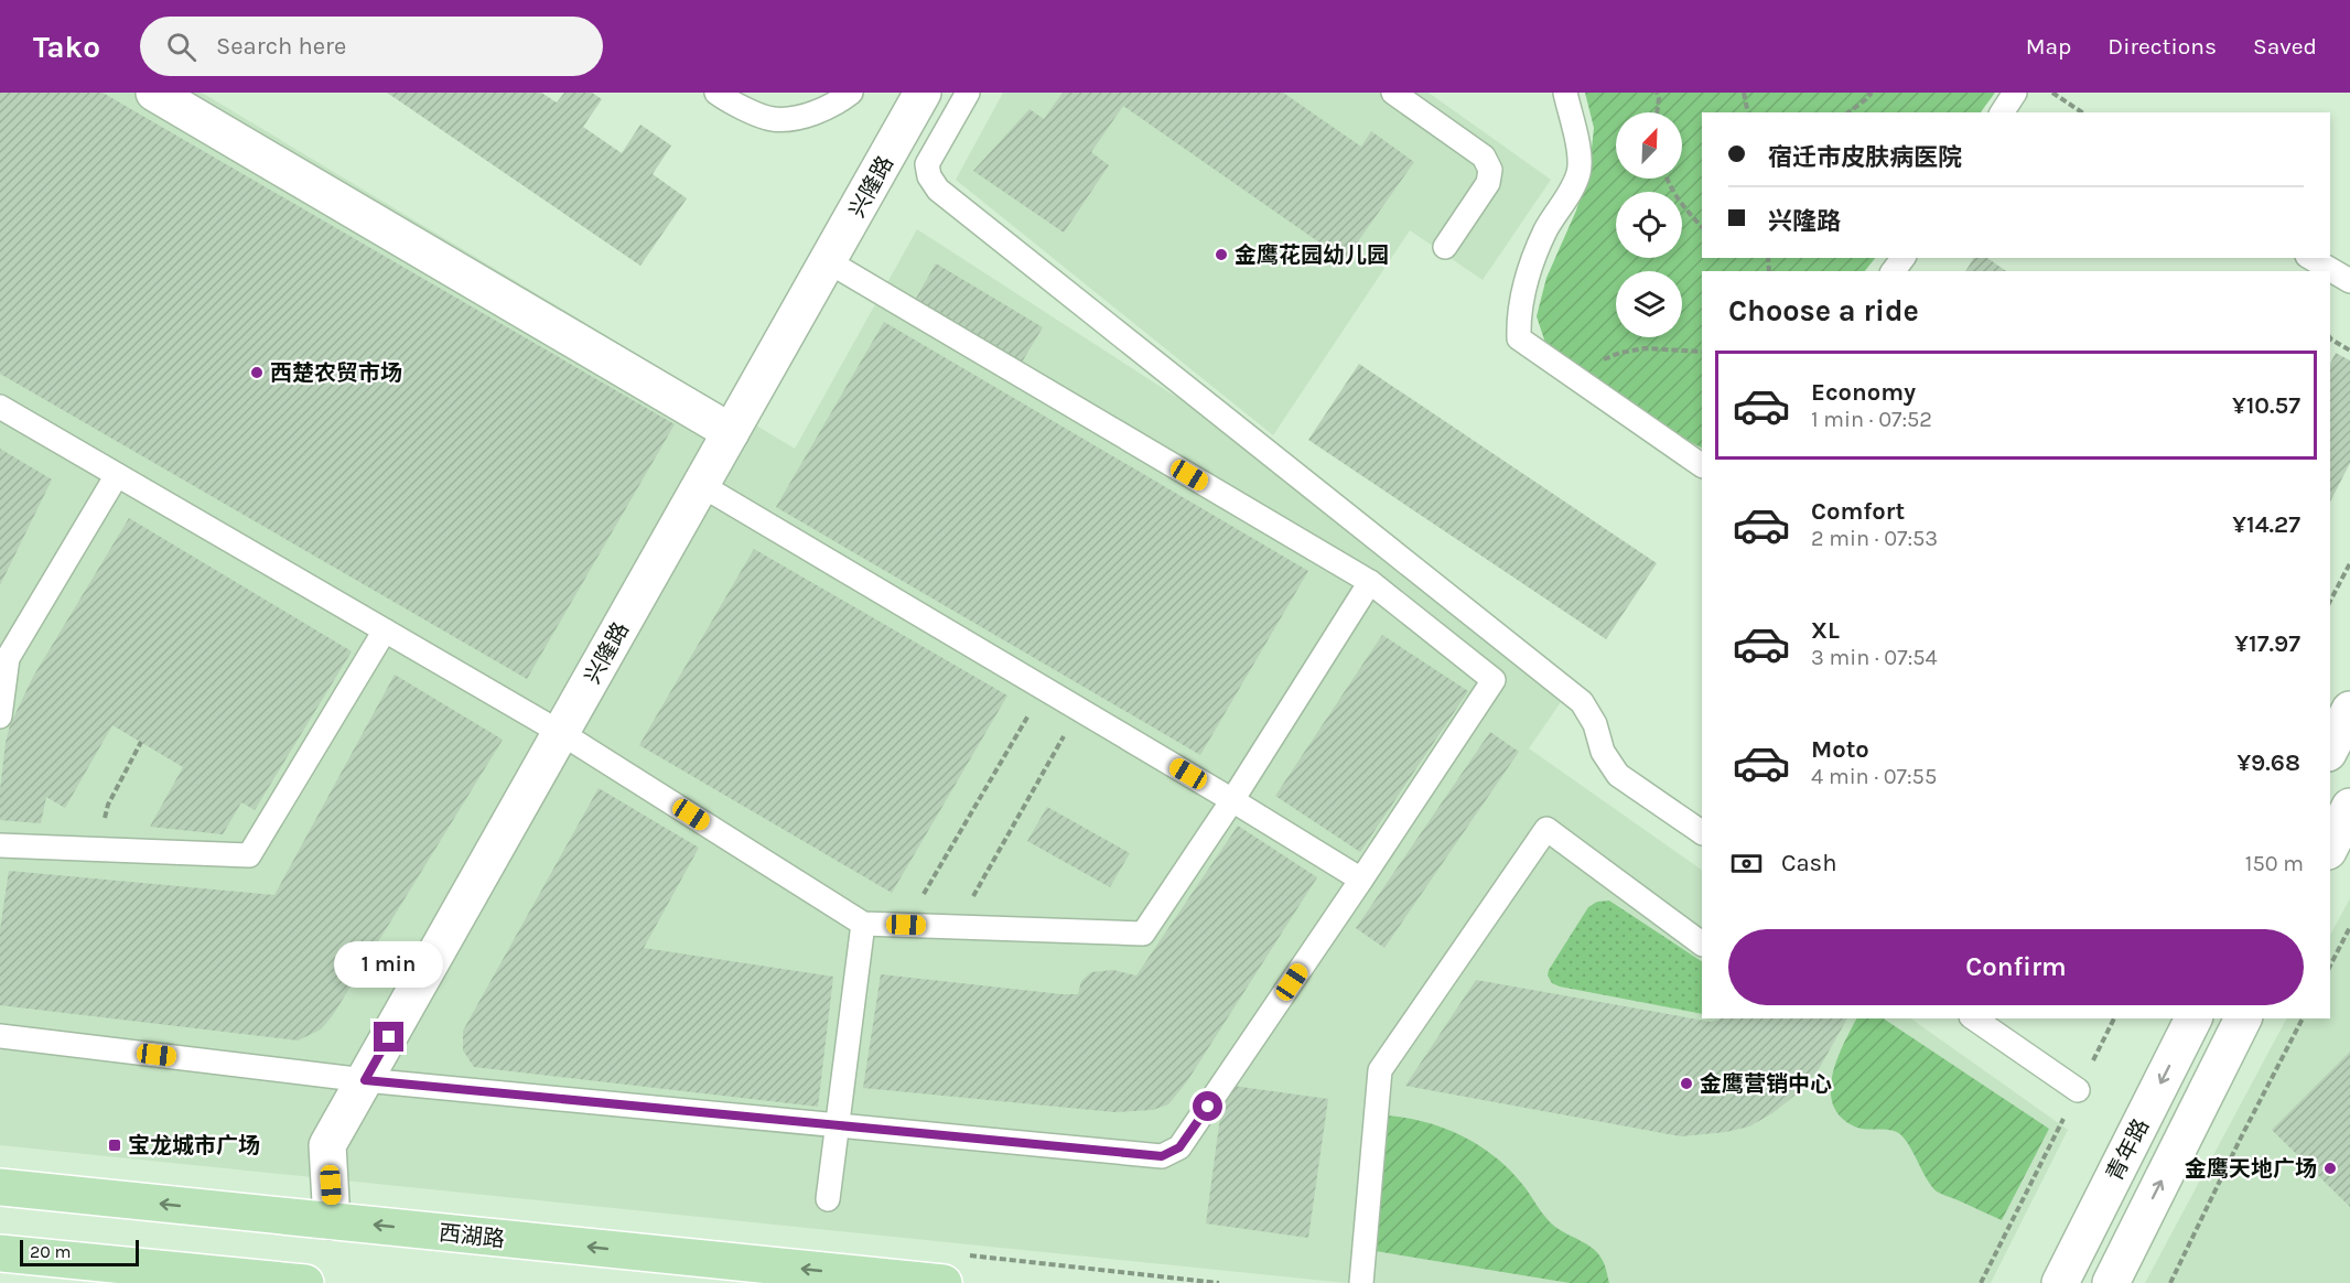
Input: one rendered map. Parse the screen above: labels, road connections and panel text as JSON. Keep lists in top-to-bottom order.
{
  "streets": {
    "main road": ["西湖路"],
    "street": ["兴隆路", "青年路"]
  },
  "crossings": [
    ["兴隆路", "西湖路"]
  ],
  "places": {
    "other": [
      "金鹰花园幼儿园",
      "西楚农贸市场",
      "金鹰营销中心",
      "金鹰天地广场"
    ],
    "transit": ["宝龙城市广场"]
  },
  "scale_bar": "20 m",
  "north": "top right",
  "page": {
    "header": "Tako",
    "search": "Search here",
    "nav": ["Map", "Directions", "Saved"],
    "banner": ["宿迁市皮肤病医院", "兴隆路"],
    "heading": "Choose a ride",
    "list": [
      {
        "name": "Economy",
        "note": "1 min · 07:52",
        "value": "¥10.57"
      },
      {
        "name": "Comfort",
        "note": "2 min · 07:53",
        "value": "¥14.27"
      },
      {
        "name": "XL",
        "note": "3 min · 07:54",
        "value": "¥17.97"
      },
      {
        "name": "Moto",
        "note": "4 min · 07:55",
        "value": "¥9.68"
      }
    ],
    "pay": ["Cash", "150 m"],
    "buttons": "Confirm",
    "bubble": "1 min",
    "scale": "20 m"
  }
}
